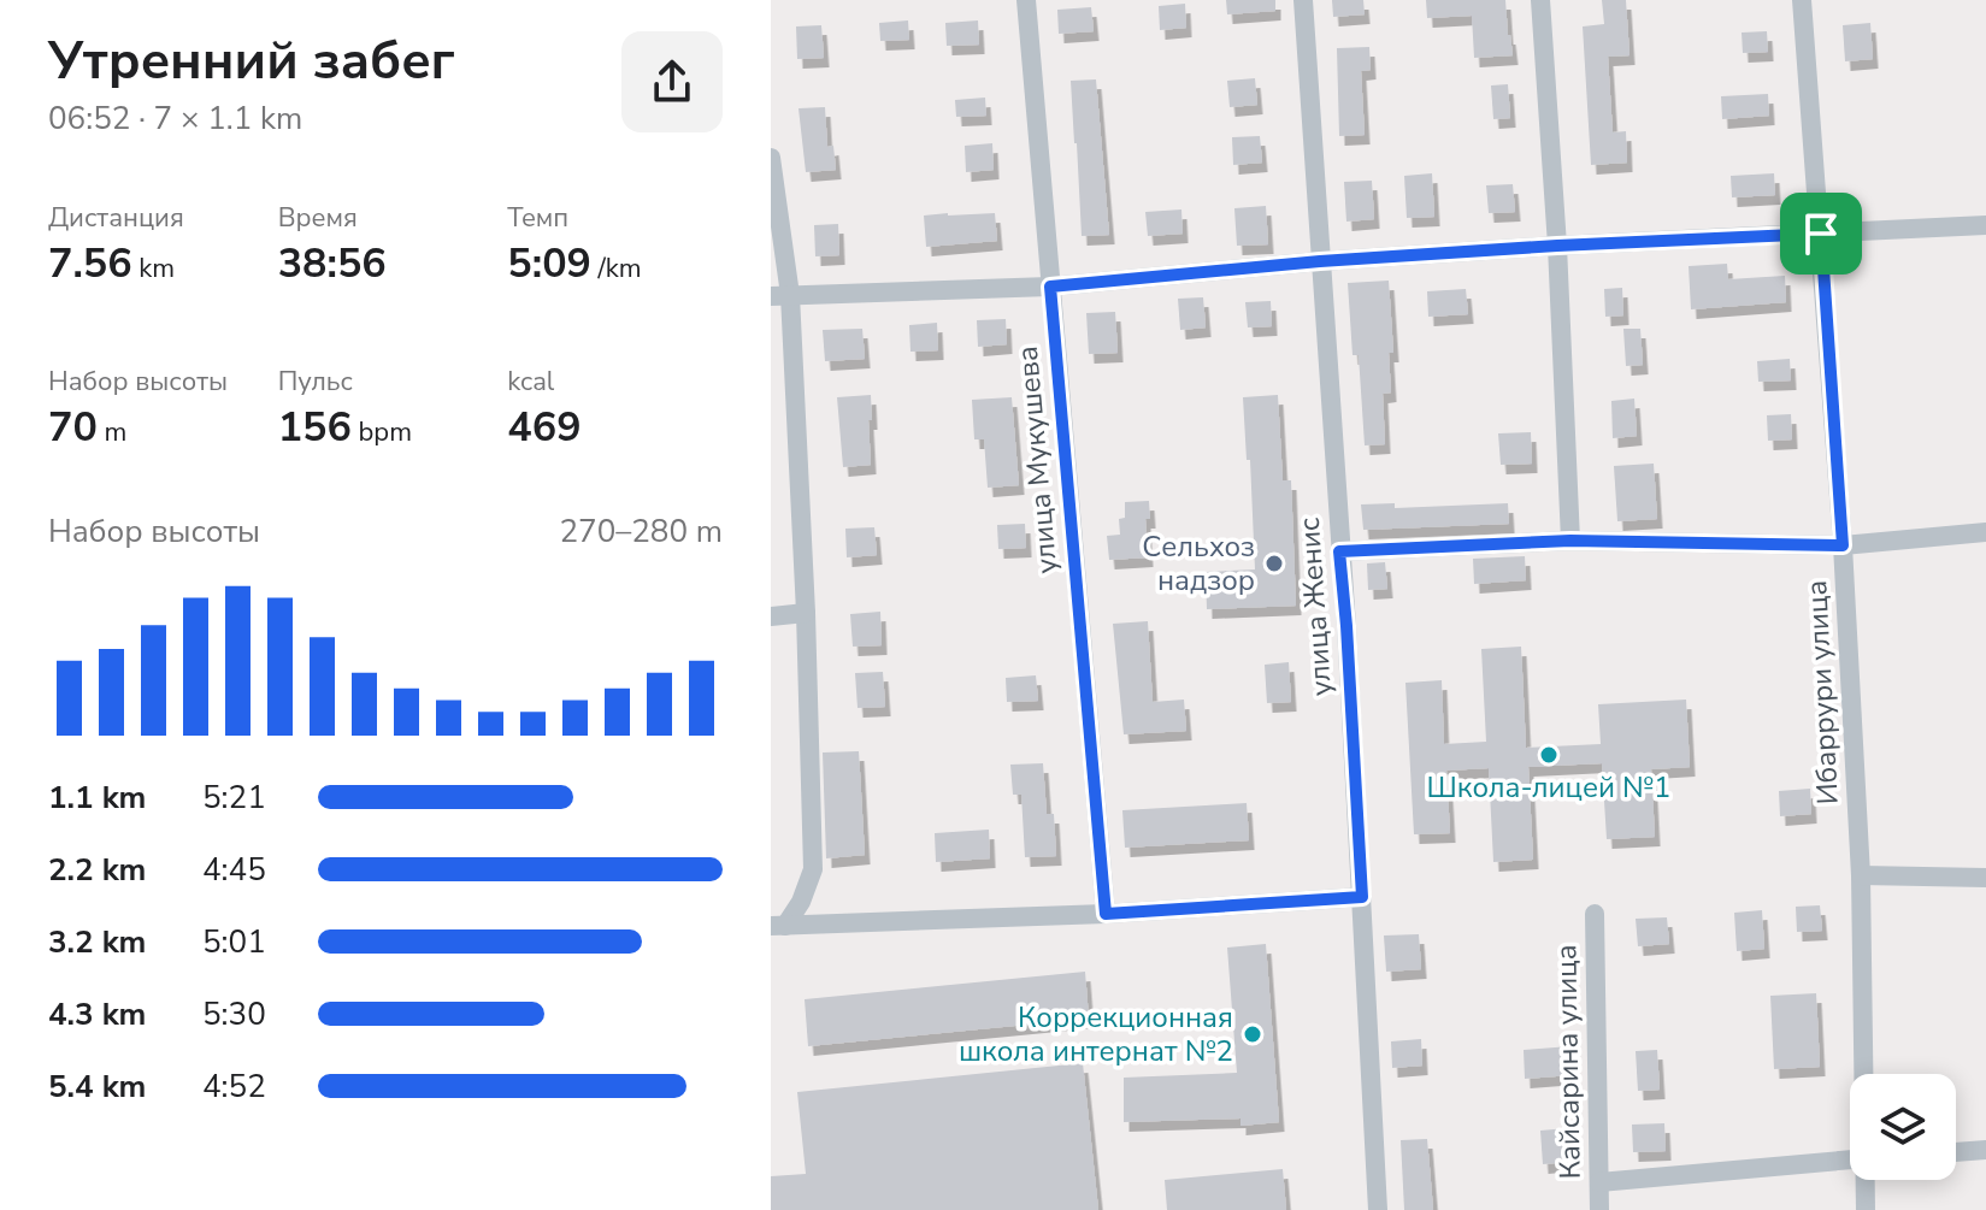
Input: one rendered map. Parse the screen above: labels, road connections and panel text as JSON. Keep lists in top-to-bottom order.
{
  "streets": {
    "street": [
      "улица Мукушева",
      "улица Женис",
      "Ибаррури улица",
      "Кайсарина улица"
    ]
  },
  "places": ["Сельхоз надзор", "Школа-лицей №1", "Коррекционная школа интернат №2"],
  "page": {
    "heading": ["Утренний забег", "06:52 · 7 × 1.1 km"],
    "stats": [
      ["Дистанция", "7.56 km"],
      ["Время", "38:56"],
      ["Темп", "5:09 /km"],
      ["Набор высоты", "70 m"],
      ["Пульс", "156 bpm"],
      ["kcal", "469"]
    ],
    "chart": ["Набор высоты", "270–280 m"],
    "list": [
      {
        "name": "1.1 km",
        "note": "5:21"
      },
      {
        "name": "2.2 km",
        "note": "4:45"
      },
      {
        "name": "3.2 km",
        "note": "5:01"
      },
      {
        "name": "4.3 km",
        "note": "5:30"
      },
      {
        "name": "5.4 km",
        "note": "4:52"
      }
    ]
  }
}
